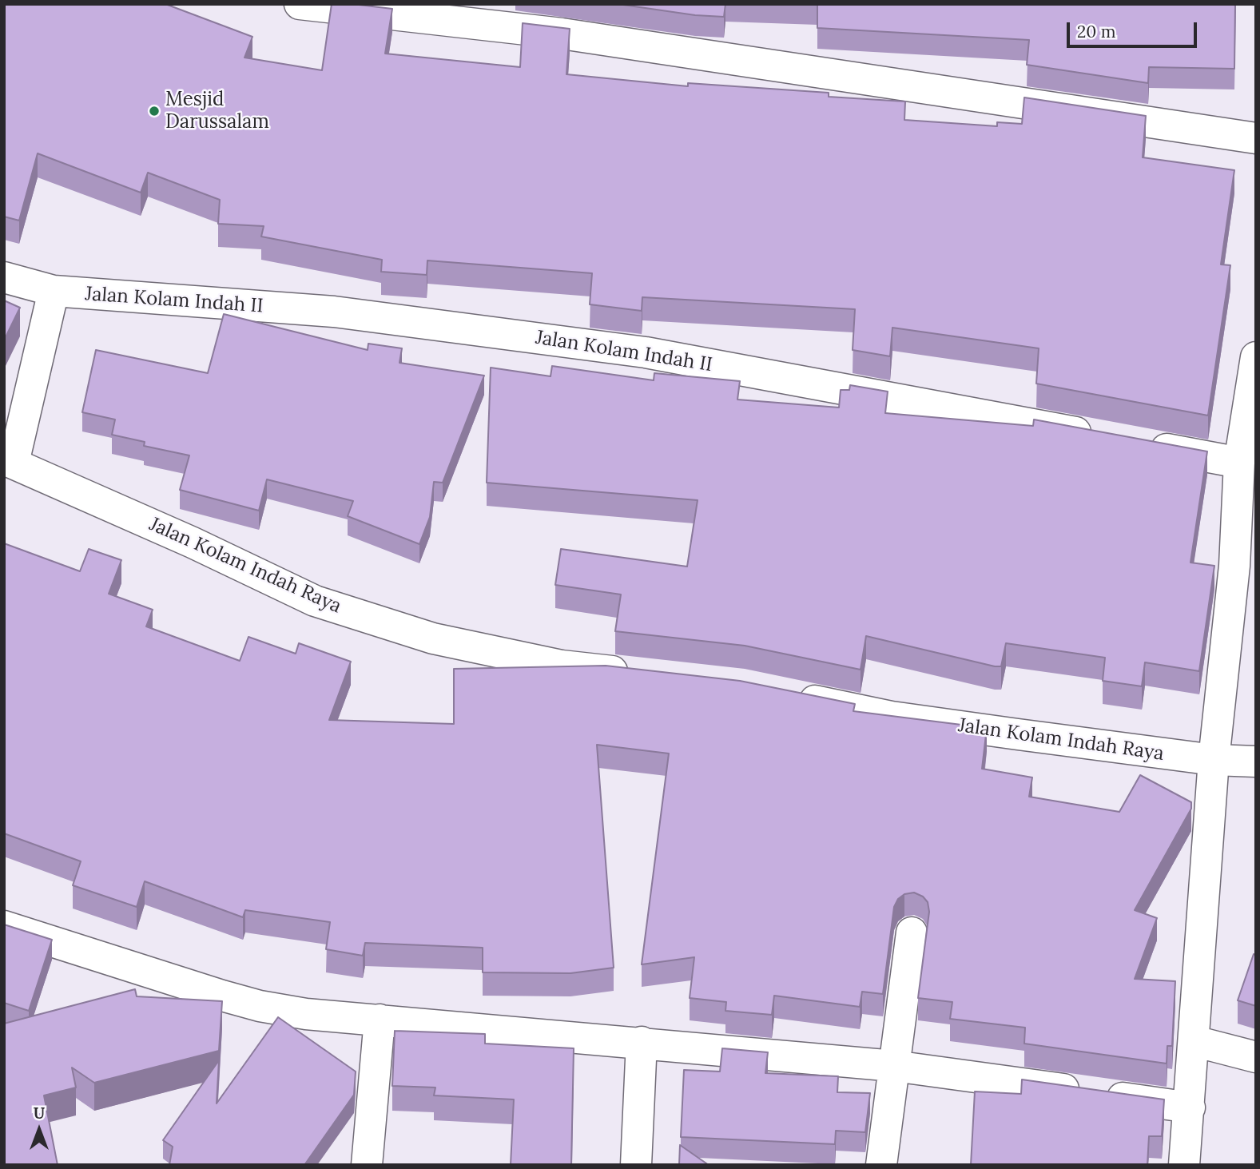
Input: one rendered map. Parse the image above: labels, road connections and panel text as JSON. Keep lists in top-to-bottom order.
{
  "streets": {
    "street": ["Jalan Kolam Indah II", "Jalan Kolam Indah Raya"]
  },
  "places": ["Mesjid Darussalam"],
  "scale_bar": "20 m",
  "north": "top"
}
